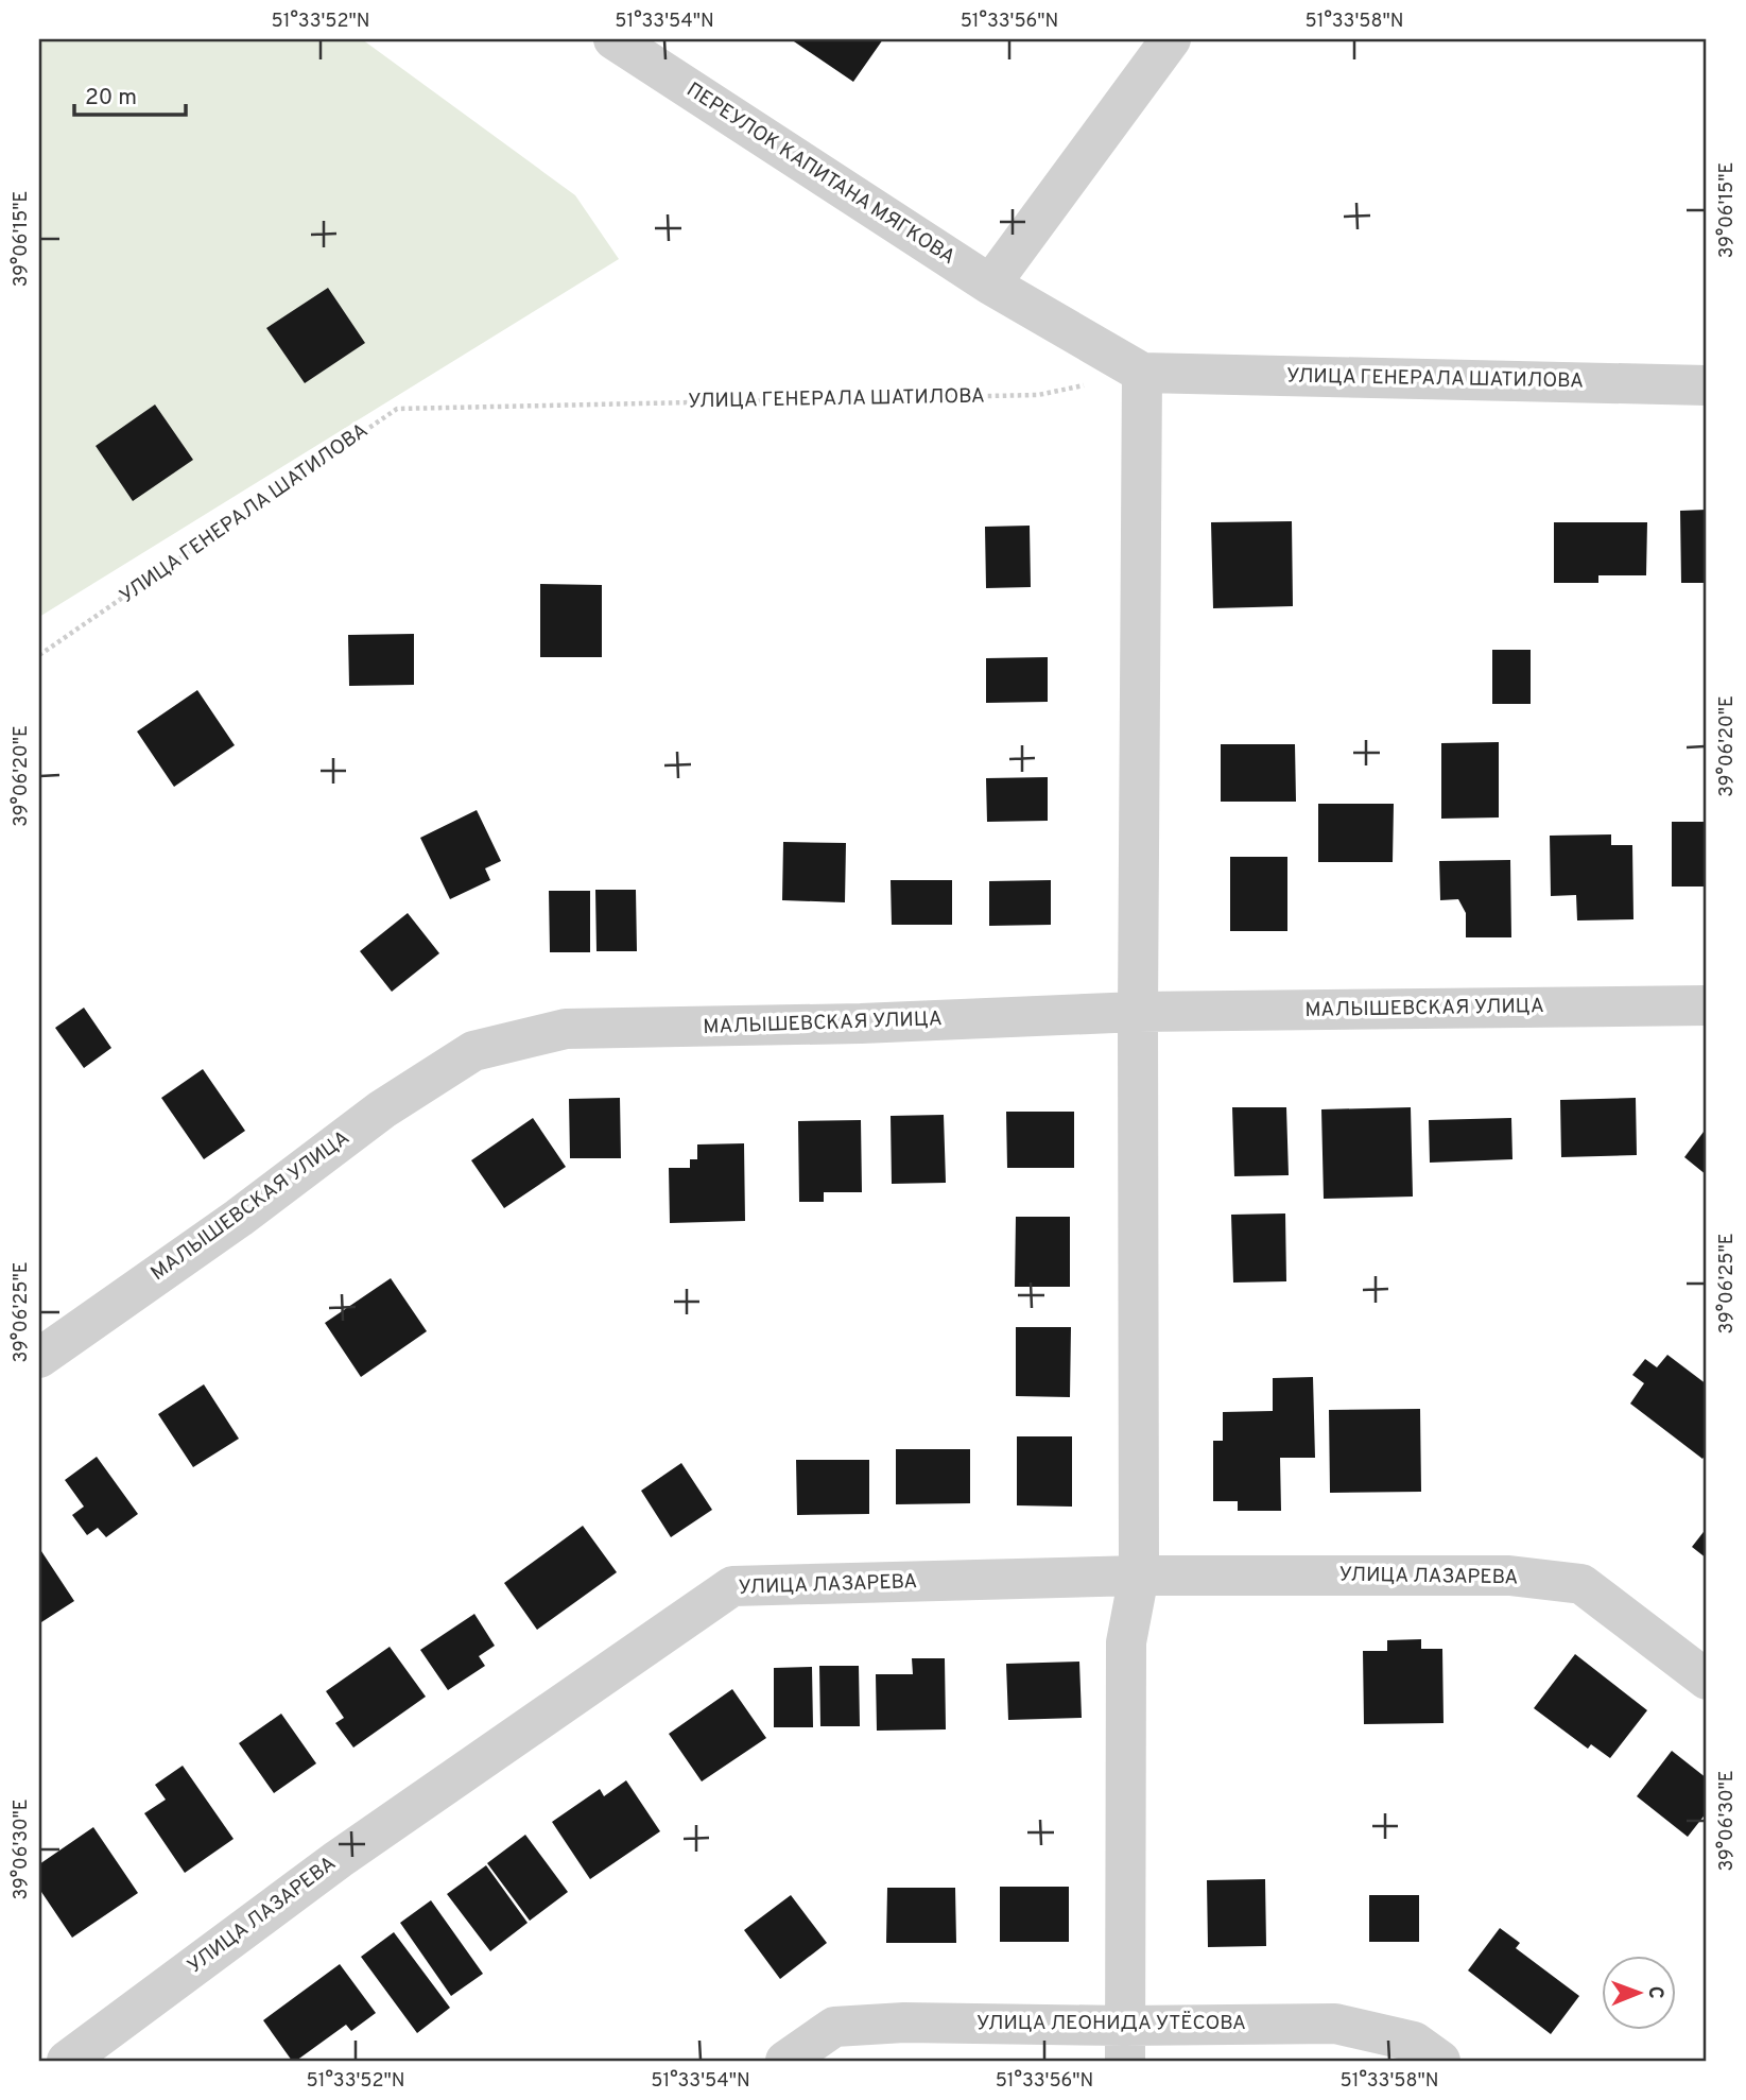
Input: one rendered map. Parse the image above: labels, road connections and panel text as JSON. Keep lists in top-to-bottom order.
{
  "streets": {
    "street": [
      "ПЕРЕУЛОК КАПИТАНА МЯГКОВА",
      "УЛИЦА ГЕНЕРАЛА ШАТИЛОВА",
      "МАЛЫШЕВСКАЯ УЛИЦА",
      "УЛИЦА ЛАЗАРЕВА",
      "УЛИЦА ЛЕОНИДА УТЁСОВА"
    ]
  },
  "crossings": [
    ["ПЕРЕУЛОК КАПИТАНА МЯГКОВА", "УЛИЦА ГЕНЕРАЛА ШАТИЛОВА"]
  ],
  "scale_bar": "20 m",
  "north": "right",
  "coordinates": [
    "51°33'52\"N",
    "51°33'54\"N",
    "51°33'56\"N",
    "51°33'58\"N",
    "39°06'15\"E",
    "39°06'20\"E",
    "39°06'25\"E",
    "39°06'30\"E"
  ]
}
